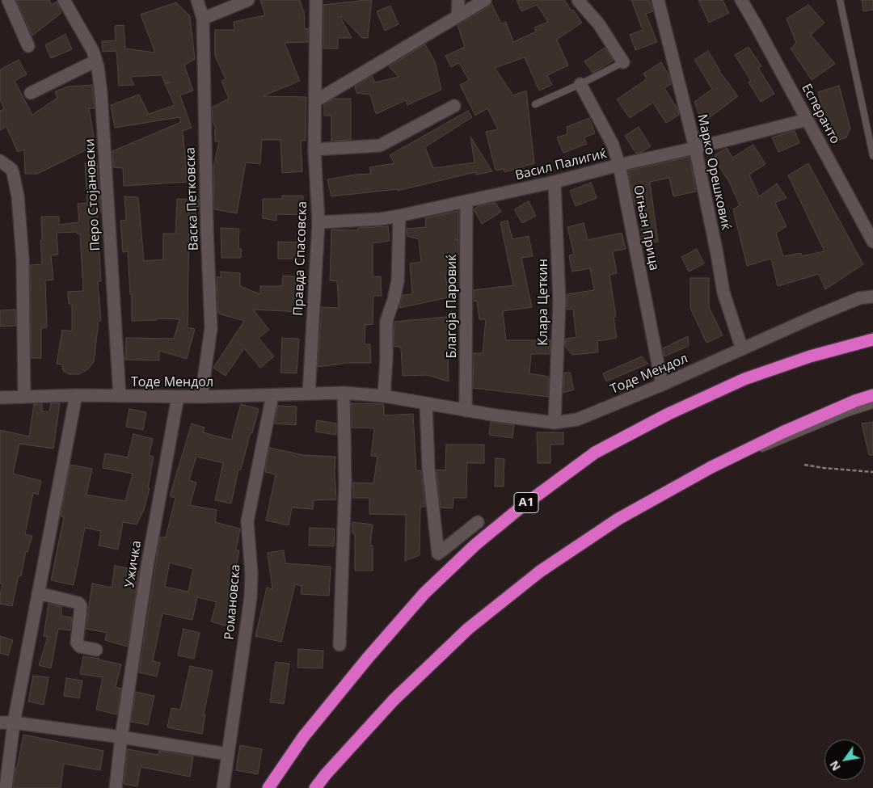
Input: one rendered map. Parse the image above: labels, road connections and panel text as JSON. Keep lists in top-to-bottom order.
{
  "streets": {
    "highway": ["A1"],
    "street": [
      "Есперанто",
      "Васил Палигиќ",
      "Марко Орешковиќ",
      "Перо Стојановски",
      "Васка Петковска",
      "Огњан Прица",
      "Правда Спасовска",
      "Клара Цеткин",
      "Благоја Паровиќ",
      "Тоде Мендол",
      "Ужичка",
      "Романовска"
    ]
  },
  "crossings": [
    ["Есперанто", "Васил Палигиќ"],
    ["Васил Палигиќ", "Марко Орешковиќ"],
    ["Васил Палигиќ", "Огњан Прица"],
    ["Васил Палигиќ", "Правда Спасовска"],
    ["Васил Палигиќ", "Клара Цеткин"],
    ["Васил Палигиќ", "Благоја Паровиќ"],
    ["Марко Орешковиќ", "Тоде Мендол"],
    ["Перо Стојановски", "Тоде Мендол"],
    ["Васка Петковска", "Тоде Мендол"],
    ["Огњан Прица", "Тоде Мендол"],
    ["Правда Спасовска", "Тоде Мендол"],
    ["Клара Цеткин", "Тоде Мендол"],
    ["Благоја Паровиќ", "Тоде Мендол"],
    ["Тоде Мендол", "Ужичка"],
    ["Тоде Мендол", "Романовска"]
  ],
  "north": "bottom left"
}
